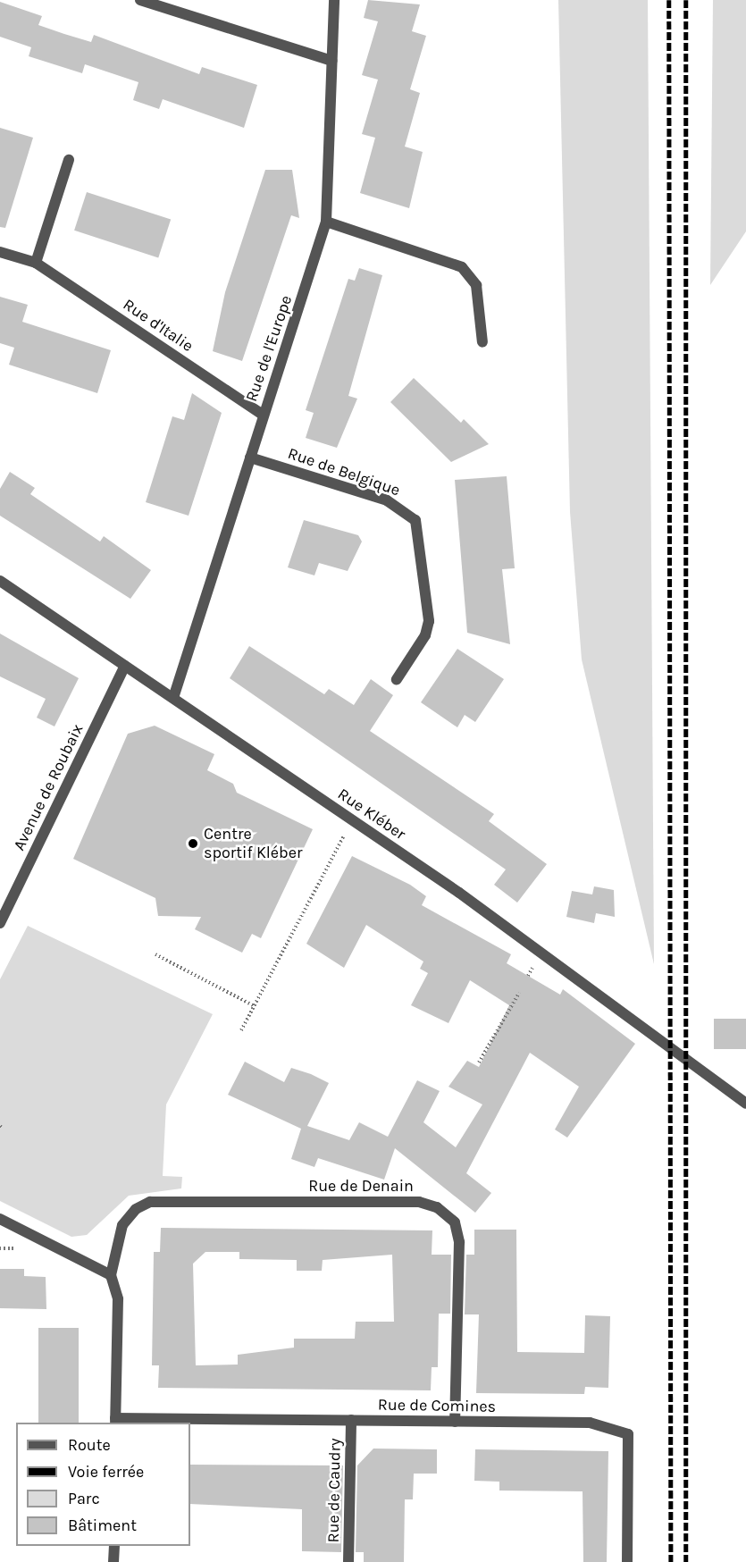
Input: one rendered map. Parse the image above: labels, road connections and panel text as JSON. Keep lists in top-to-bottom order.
{
  "streets": {
    "street": [
      "Rue d'Italie",
      "Rue de l'Europe",
      "Rue de Belgique",
      "Avenue de Roubaix",
      "Rue Kléber",
      "Rue de Denain",
      "Rue de Comines",
      "Rue de Caudry"
    ]
  },
  "crossings": [
    ["Rue d'Italie", "Rue de l'Europe"],
    ["Rue de l'Europe", "Rue de Belgique"],
    ["Rue de l'Europe", "Rue Kléber"],
    ["Avenue de Roubaix", "Rue Kléber"],
    ["Rue de Denain", "Rue de Comines"],
    ["Rue de Comines", "Rue de Caudry"]
  ],
  "places": ["Centre sportif Kléber"],
  "legend": [
    "Route",
    "Voie ferrée",
    "Parc",
    "Bâtiment"
  ]
}
